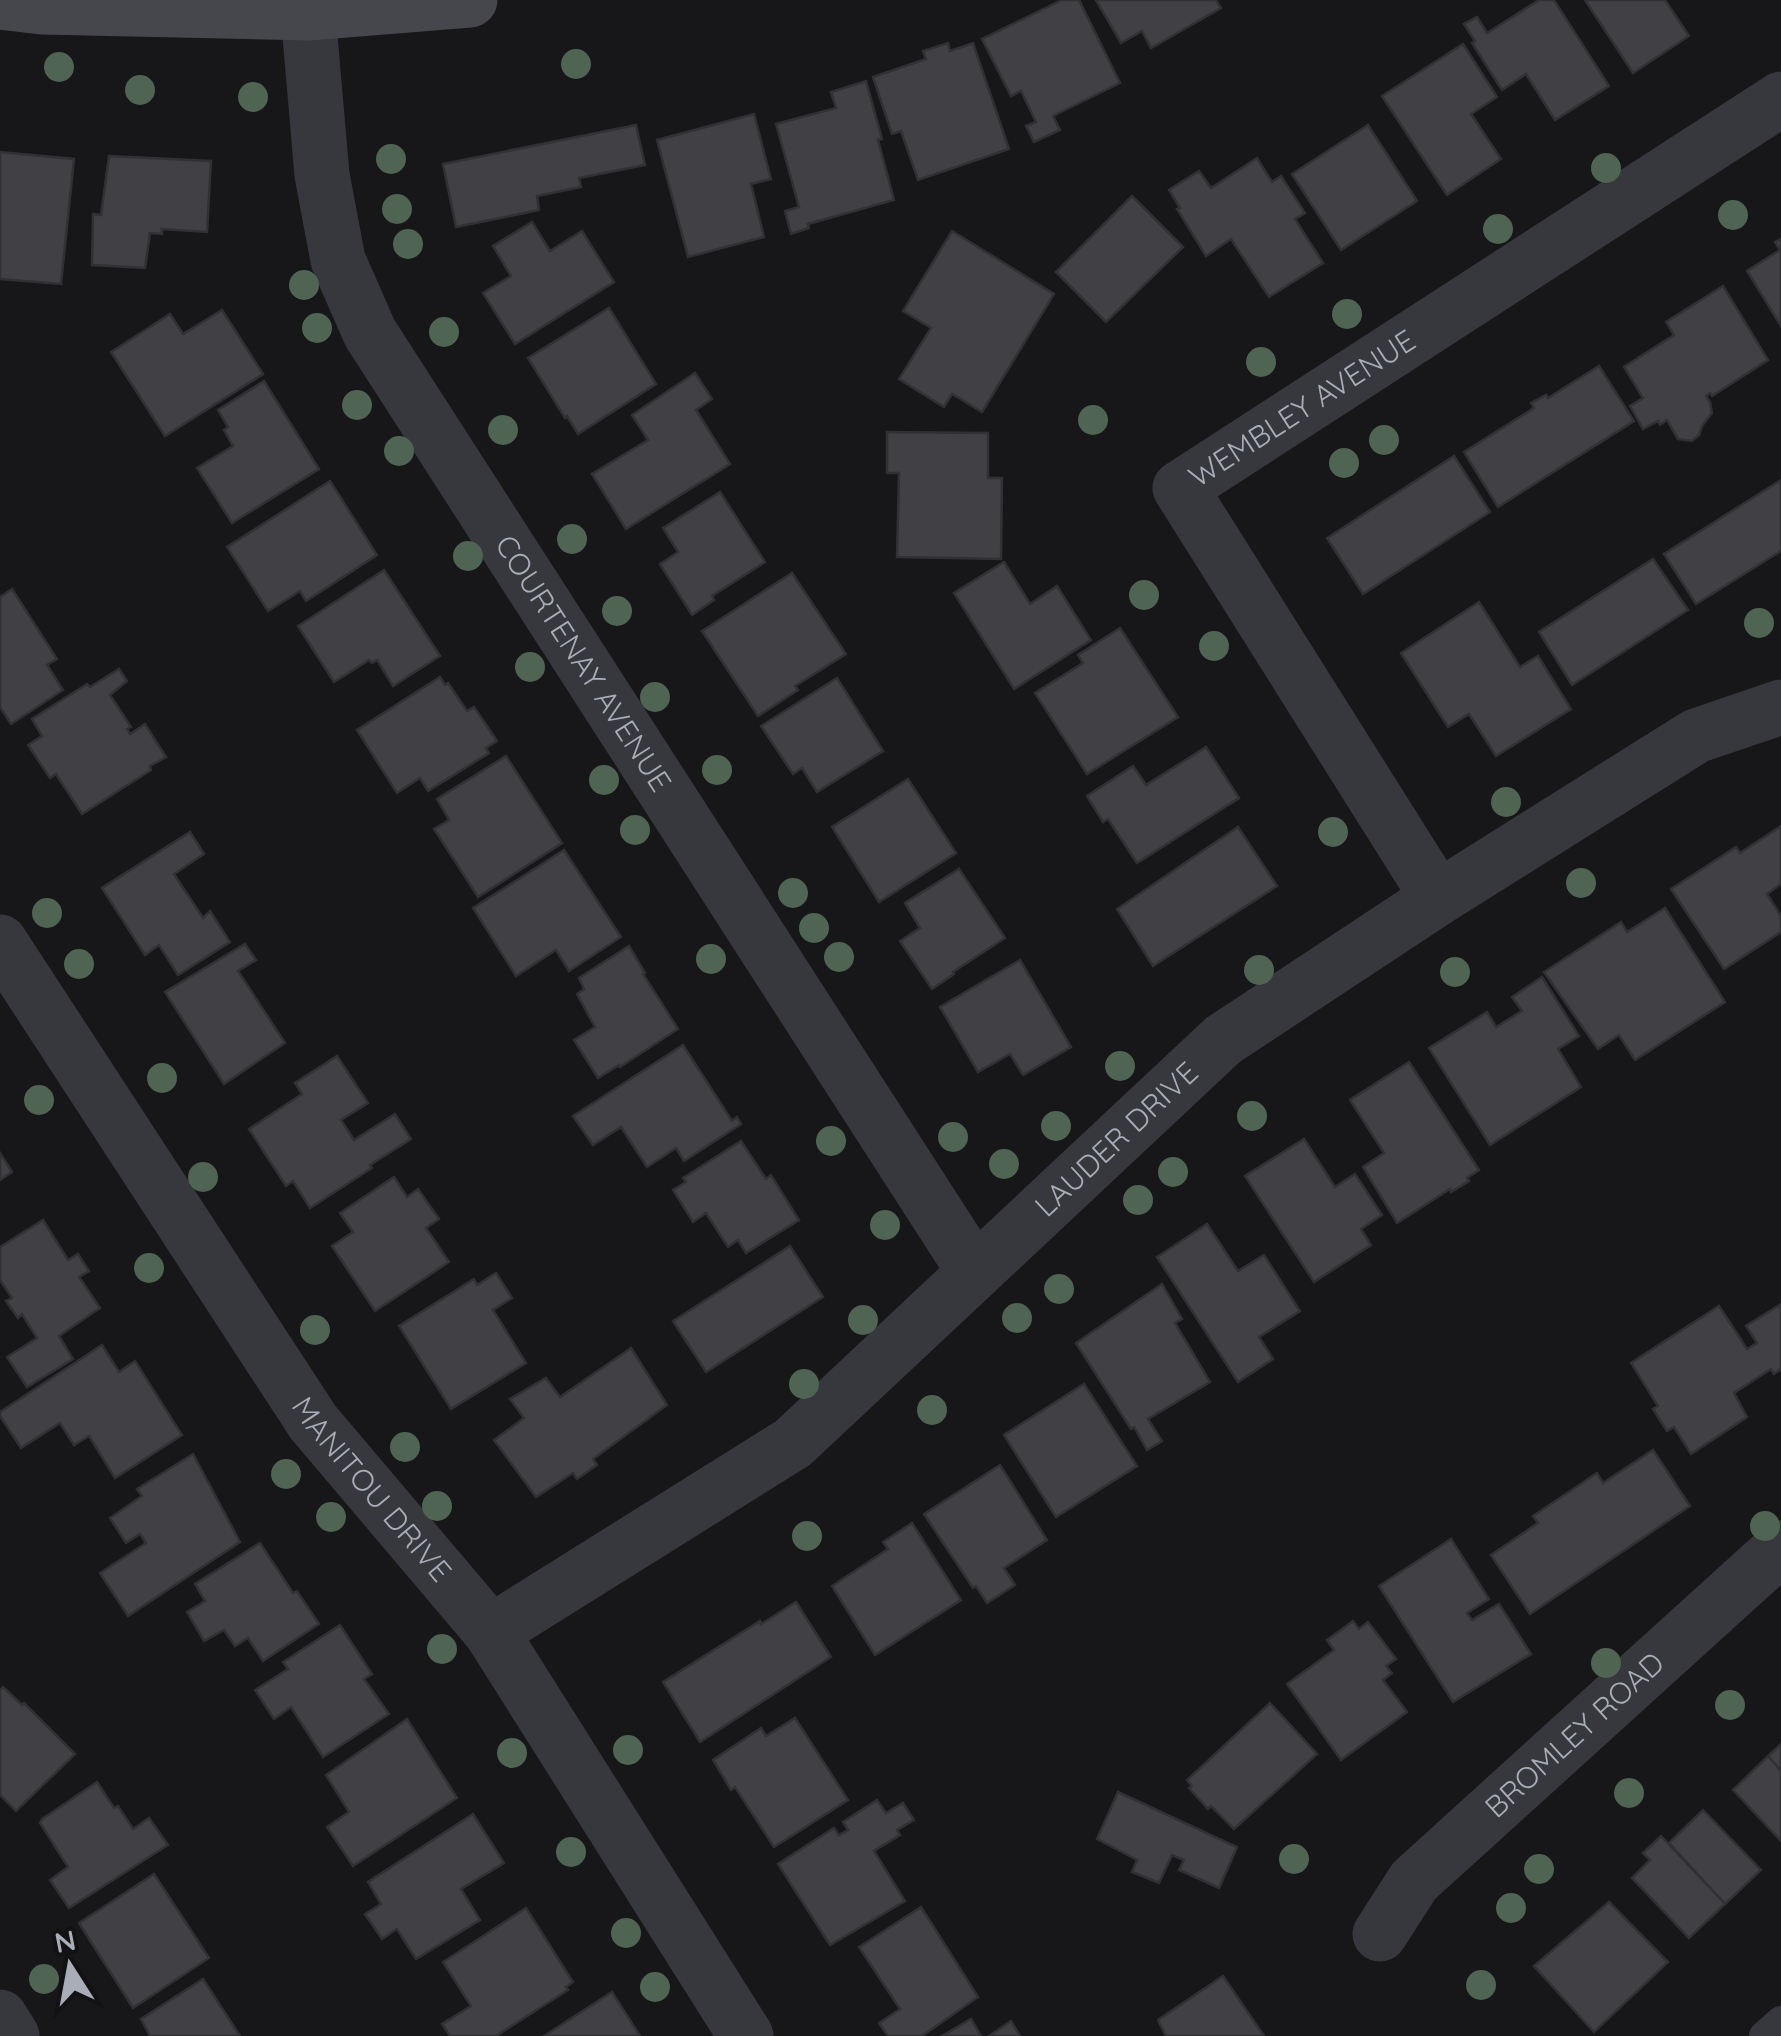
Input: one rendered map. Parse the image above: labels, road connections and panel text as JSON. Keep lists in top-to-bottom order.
{
  "streets": {
    "street": [
      "WEMBLEY AVENUE",
      "COURTENAY AVENUE",
      "LAUDER DRIVE",
      "MANITOU DRIVE",
      "BROMLEY ROAD"
    ]
  },
  "crossings": [
    ["WEMBLEY AVENUE", "LAUDER DRIVE"],
    ["COURTENAY AVENUE", "LAUDER DRIVE"],
    ["LAUDER DRIVE", "MANITOU DRIVE"]
  ],
  "north": "top"
}
